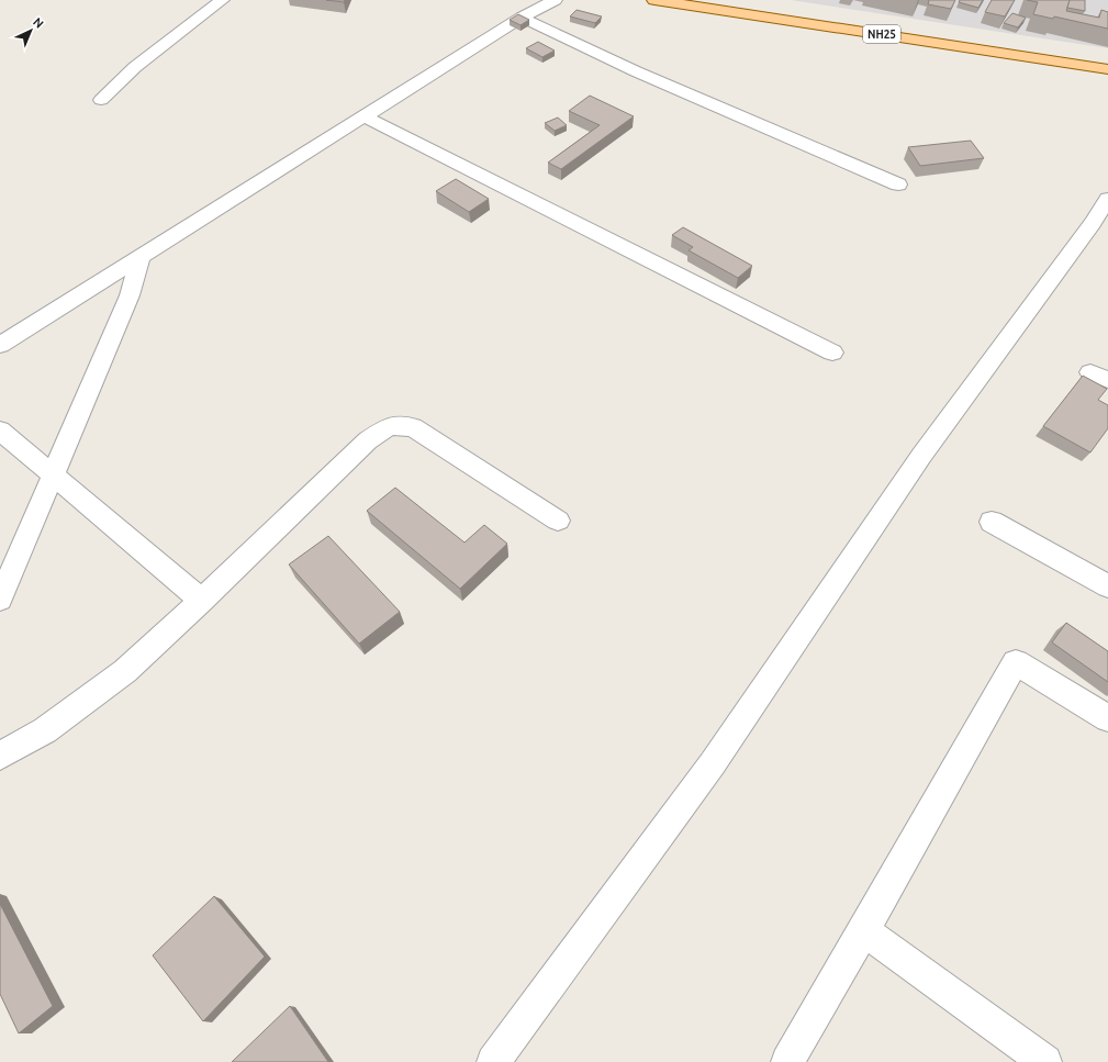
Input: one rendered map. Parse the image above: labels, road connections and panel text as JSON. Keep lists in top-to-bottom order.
{
  "streets": {
    "main road": ["NH25"]
  },
  "north": "top right"
}
